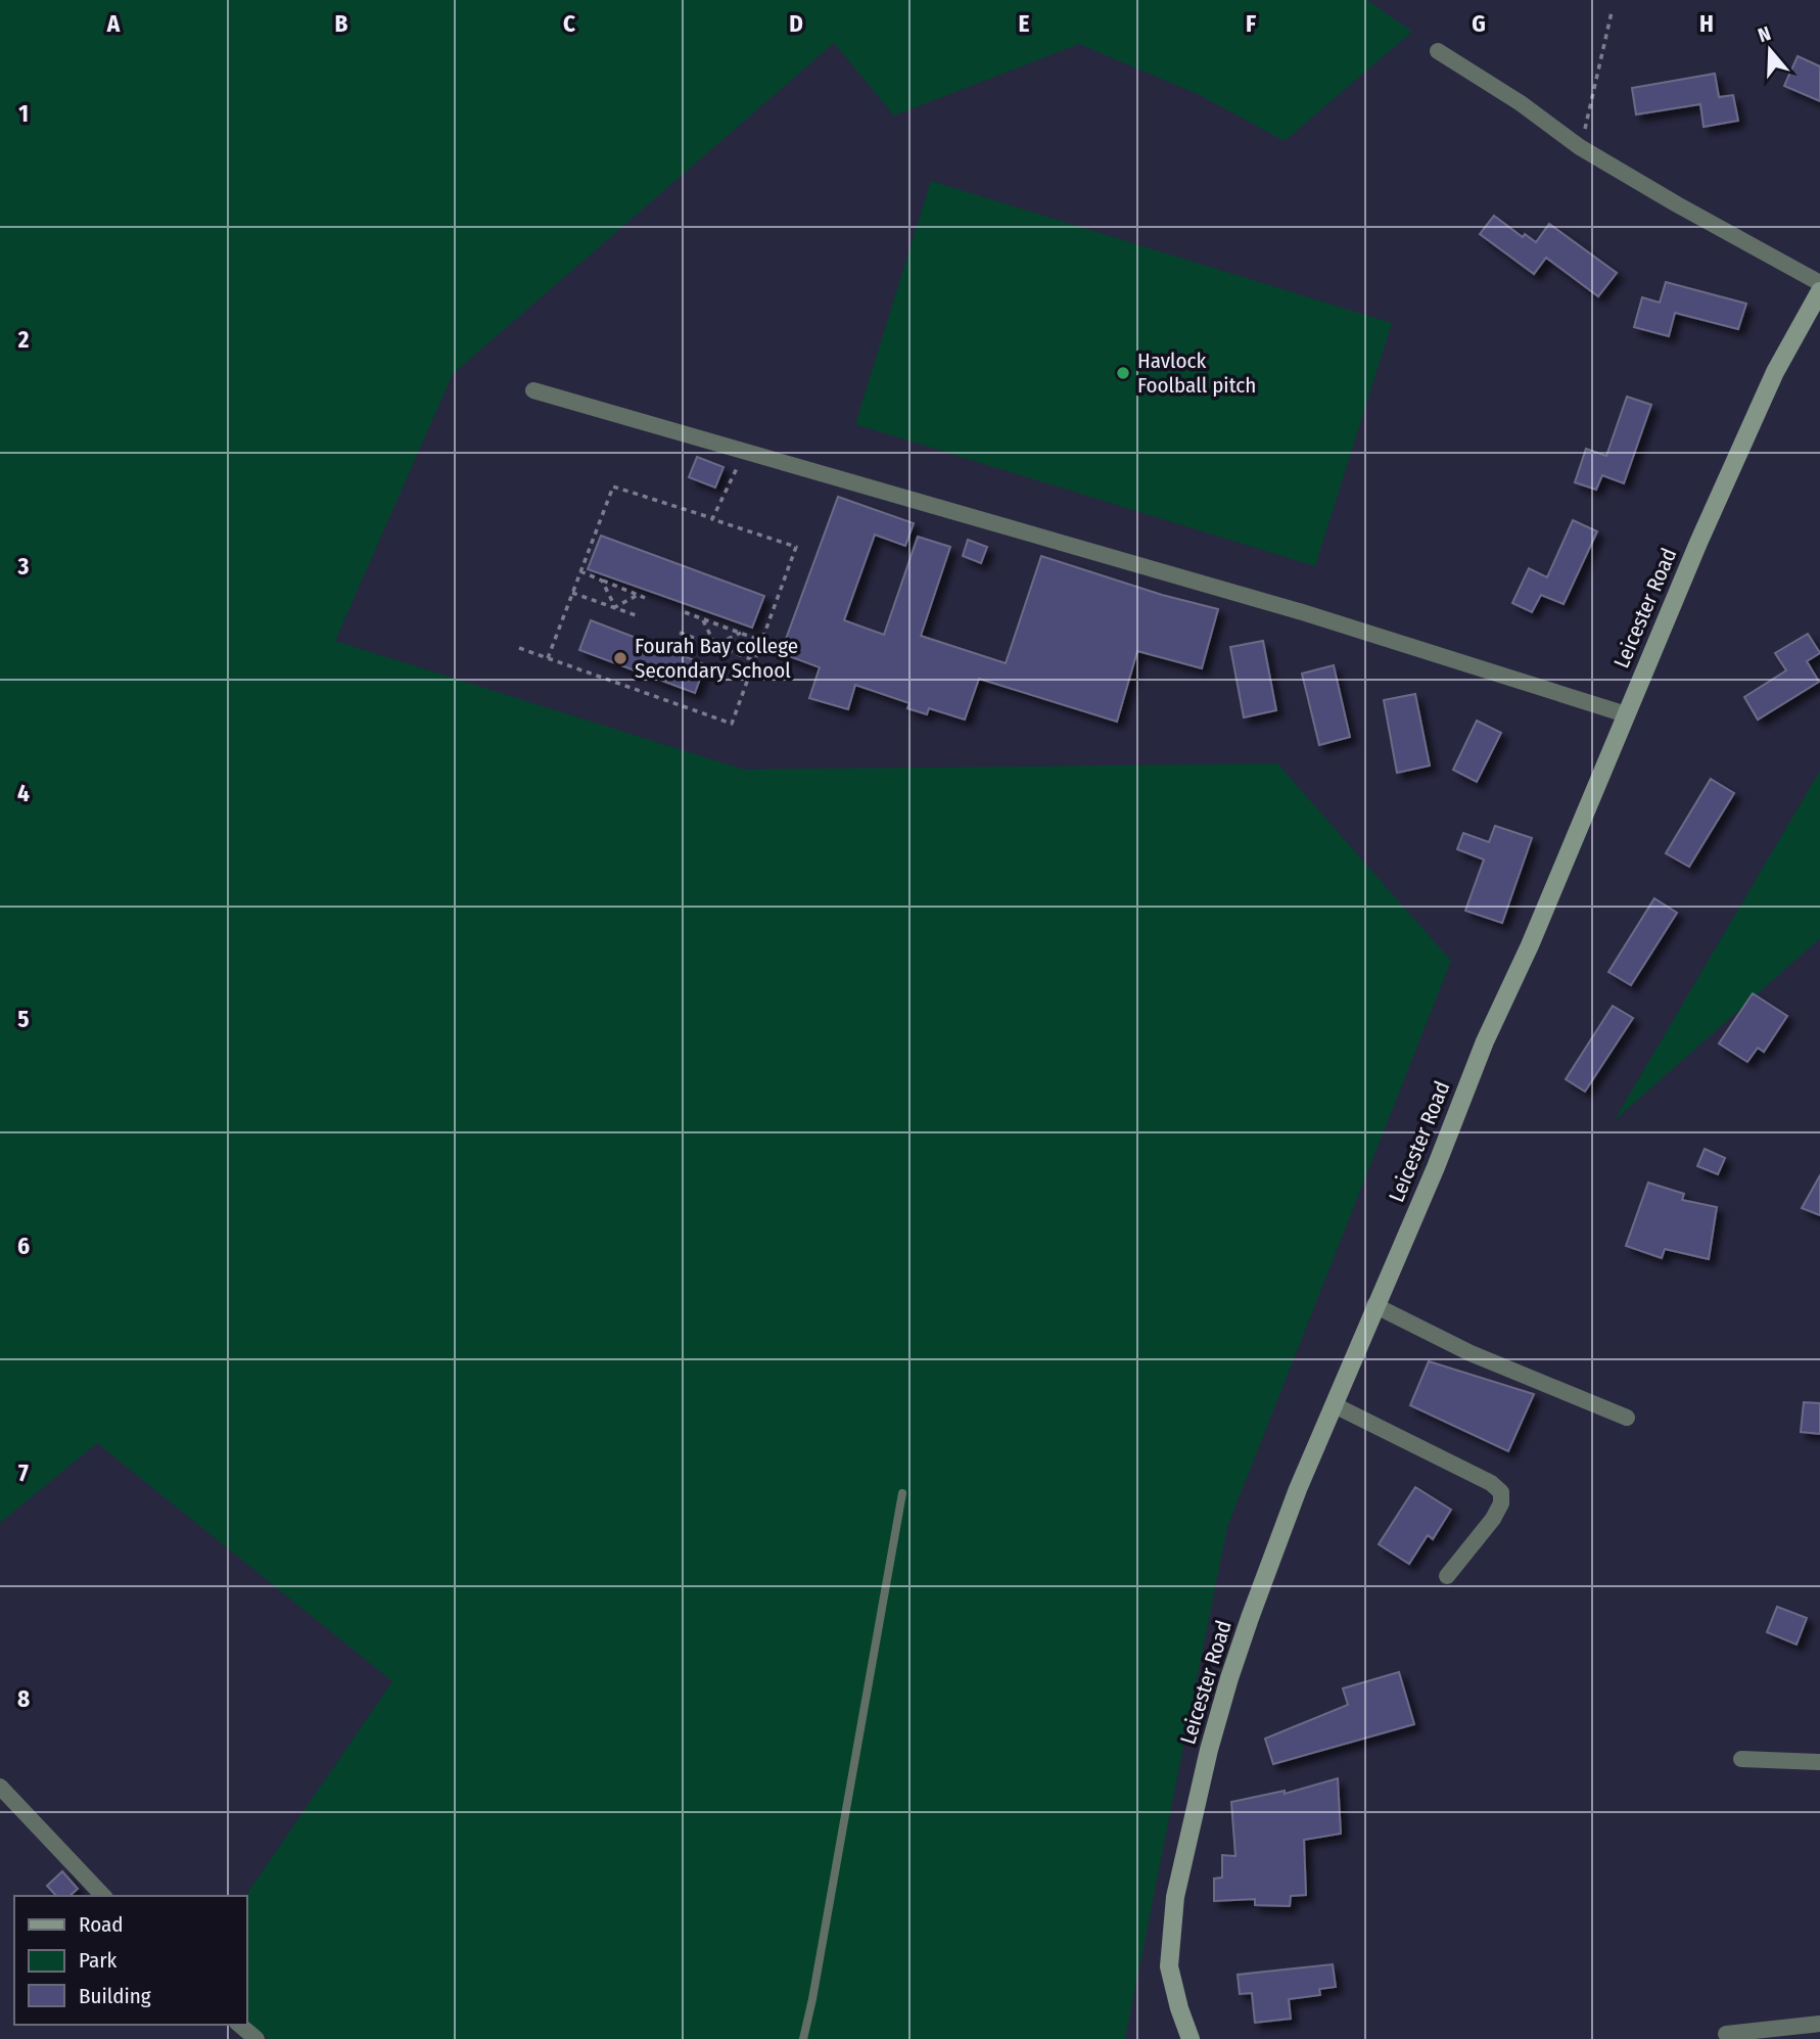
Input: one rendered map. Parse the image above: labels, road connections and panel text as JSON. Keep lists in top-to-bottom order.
{
  "streets": {
    "street": ["Leicester Road"]
  },
  "places": ["Havlock Foolball pitch", "Fourah Bay college Secondary School"],
  "legend": ["Road", "Park", "Building"],
  "north": "top",
  "grid": {
    "columns": [
      "A",
      "B",
      "C",
      "D",
      "E",
      "F",
      "G",
      "H"
    ],
    "rows": [
      "1",
      "2",
      "3",
      "4",
      "5",
      "6",
      "7",
      "8"
    ]
  }
}
